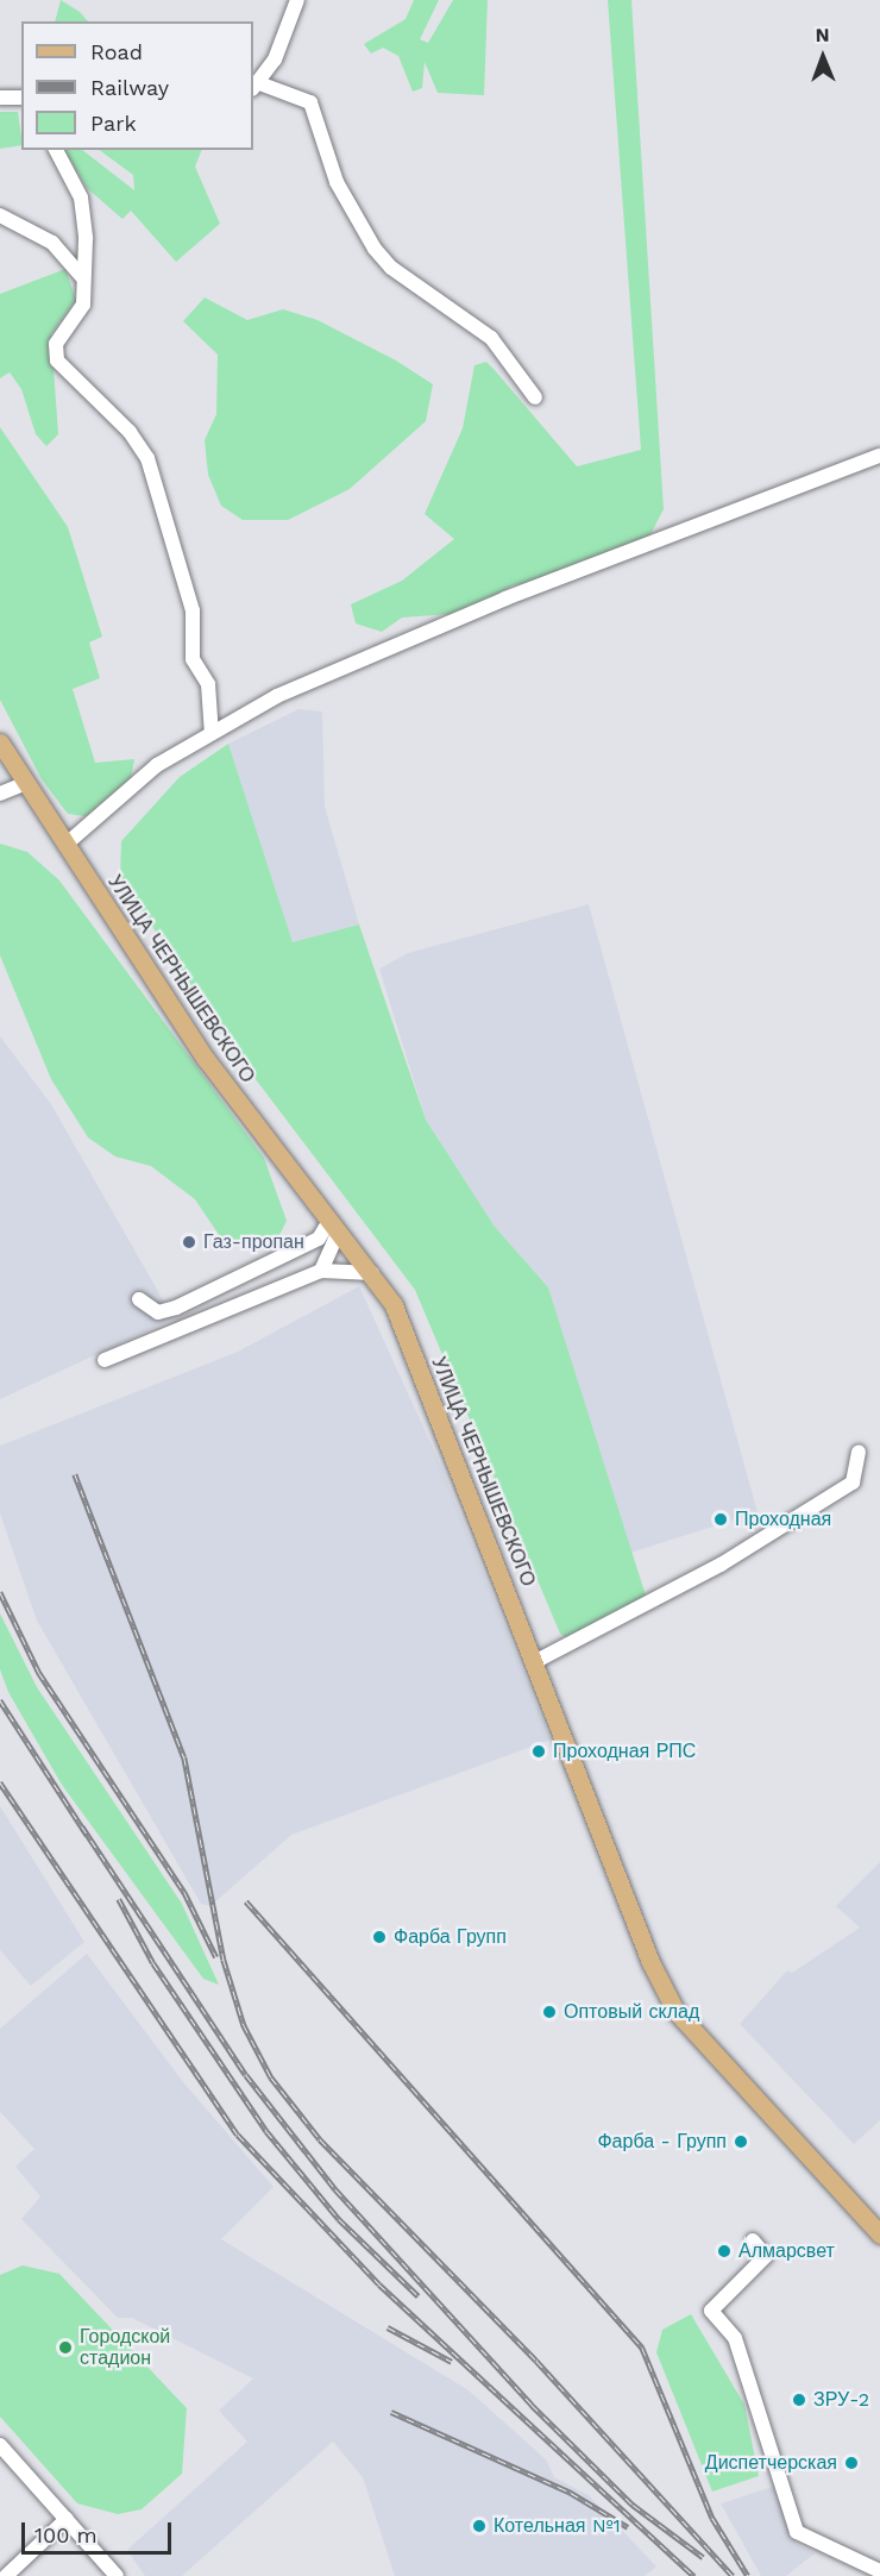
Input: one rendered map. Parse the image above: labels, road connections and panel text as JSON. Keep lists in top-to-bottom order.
{
  "streets": {
    "main road": ["УЛИЦА ЧЕРНЫШЕВСКОГО"]
  },
  "places": [
    "Газ-пропан",
    "Проходная",
    "Проходная РПС",
    "Фарба Групп",
    "Оптовый склад",
    "Фарба - Групп",
    "Алмарсвет",
    "Городской стадион",
    "ЗРУ-2",
    "Диспетчерская",
    "Котельная №1"
  ],
  "legend": ["Road", "Railway", "Park"],
  "scale_bar": "100 m",
  "north": "top"
}
